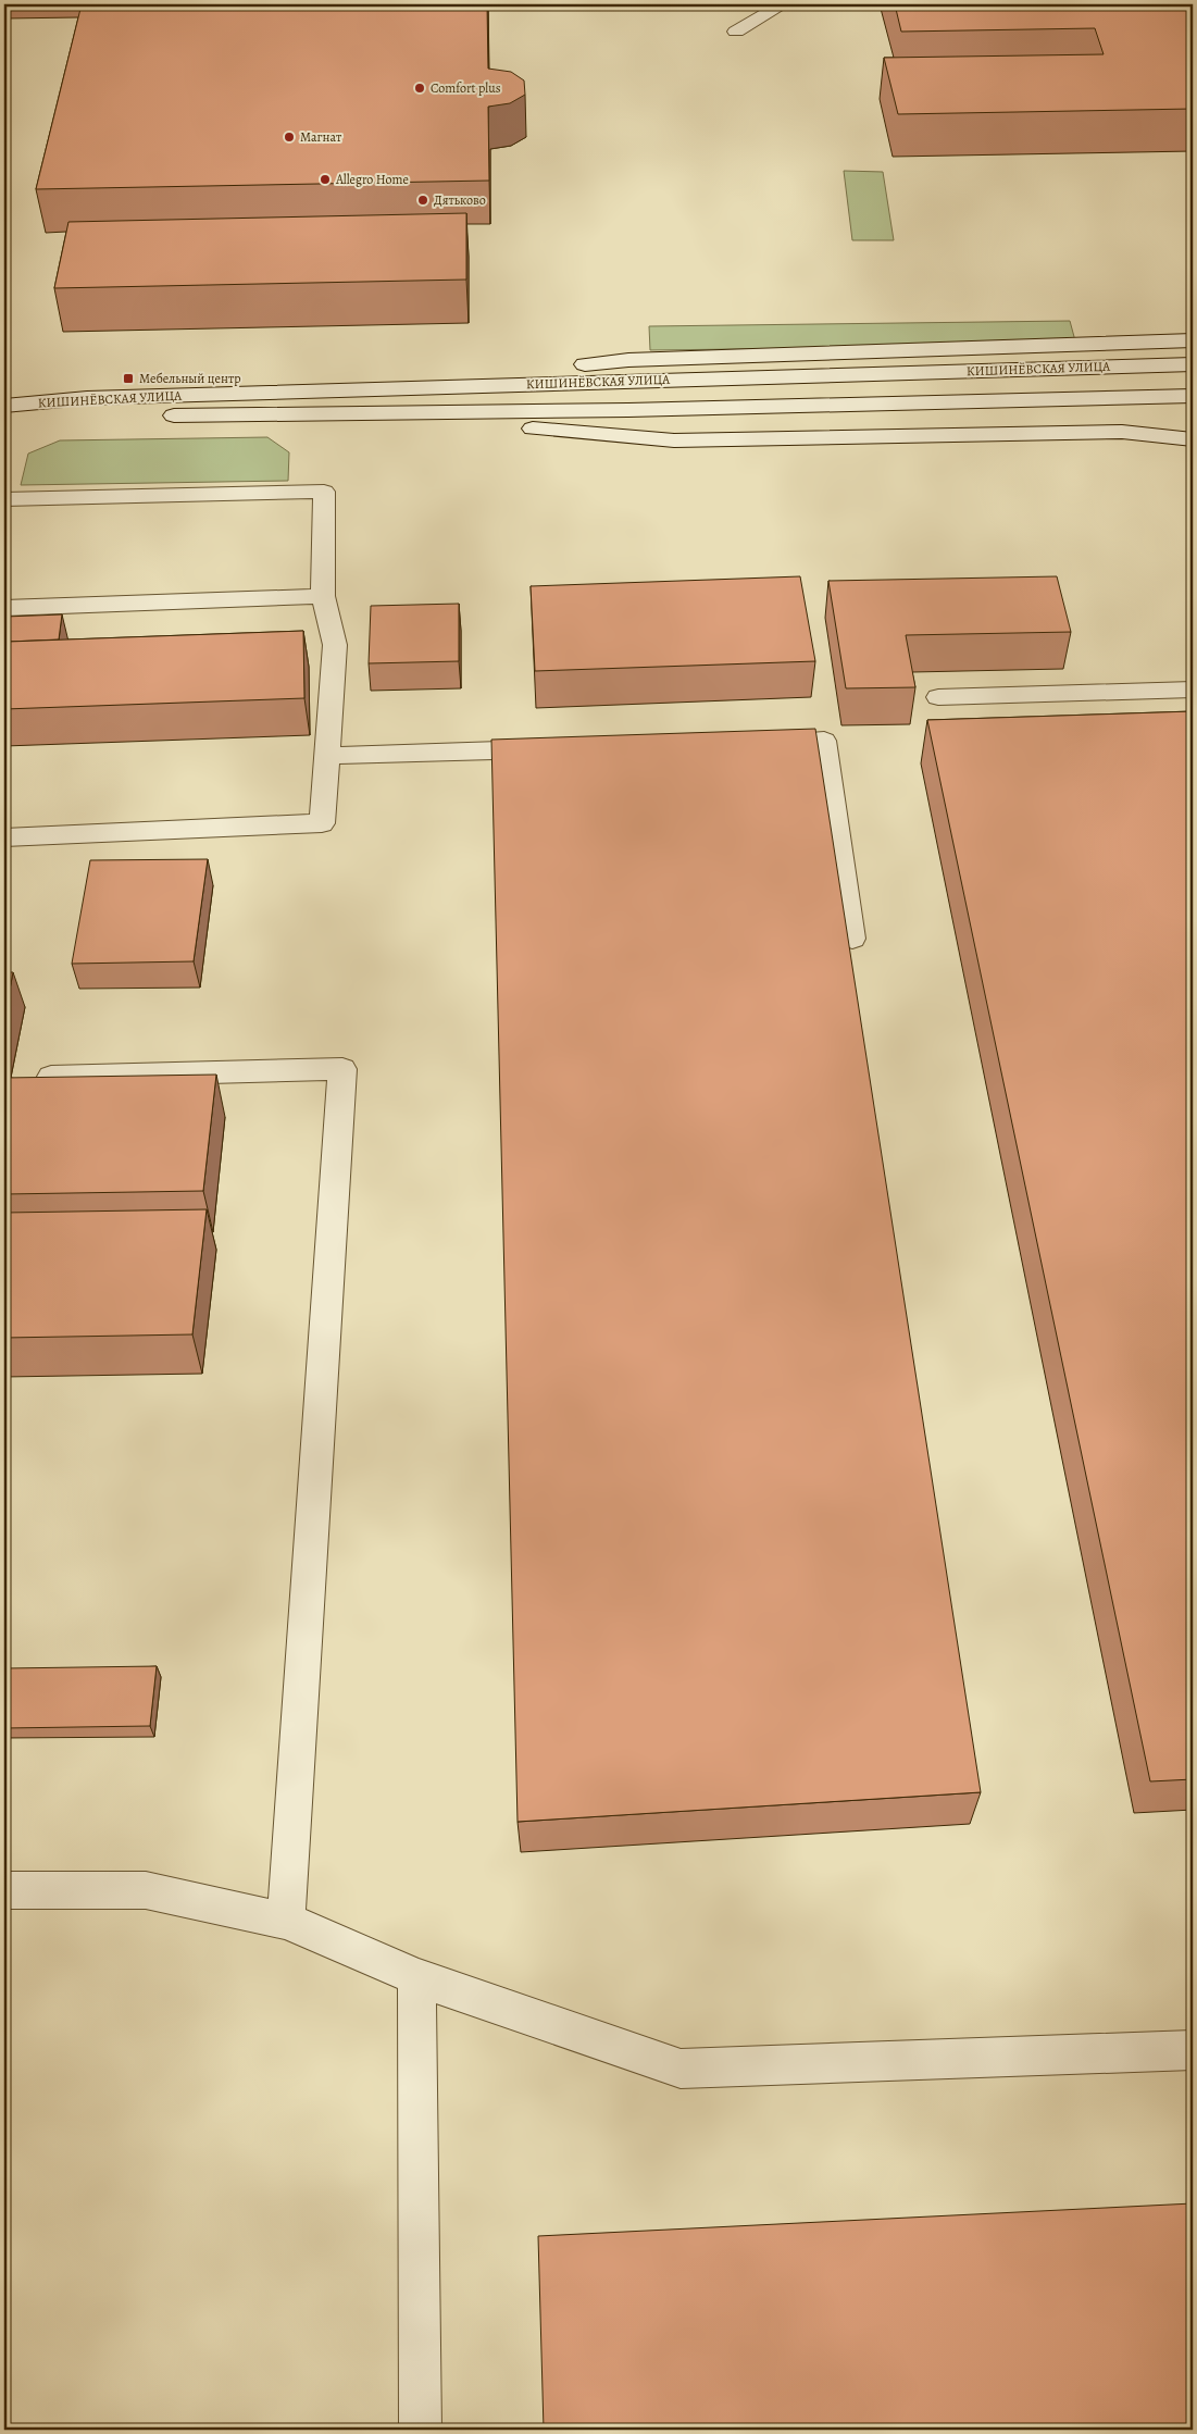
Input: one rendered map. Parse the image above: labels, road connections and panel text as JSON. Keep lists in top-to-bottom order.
{
  "streets": {
    "street": ["КИШИНЁВСКАЯ УЛИЦА"]
  },
  "places": {
    "other": [
      "Comfort plus",
      "Магнат",
      "Allegro Home",
      "Дятьково"
    ],
    "transit": ["Мебельный центр"]
  }
}
